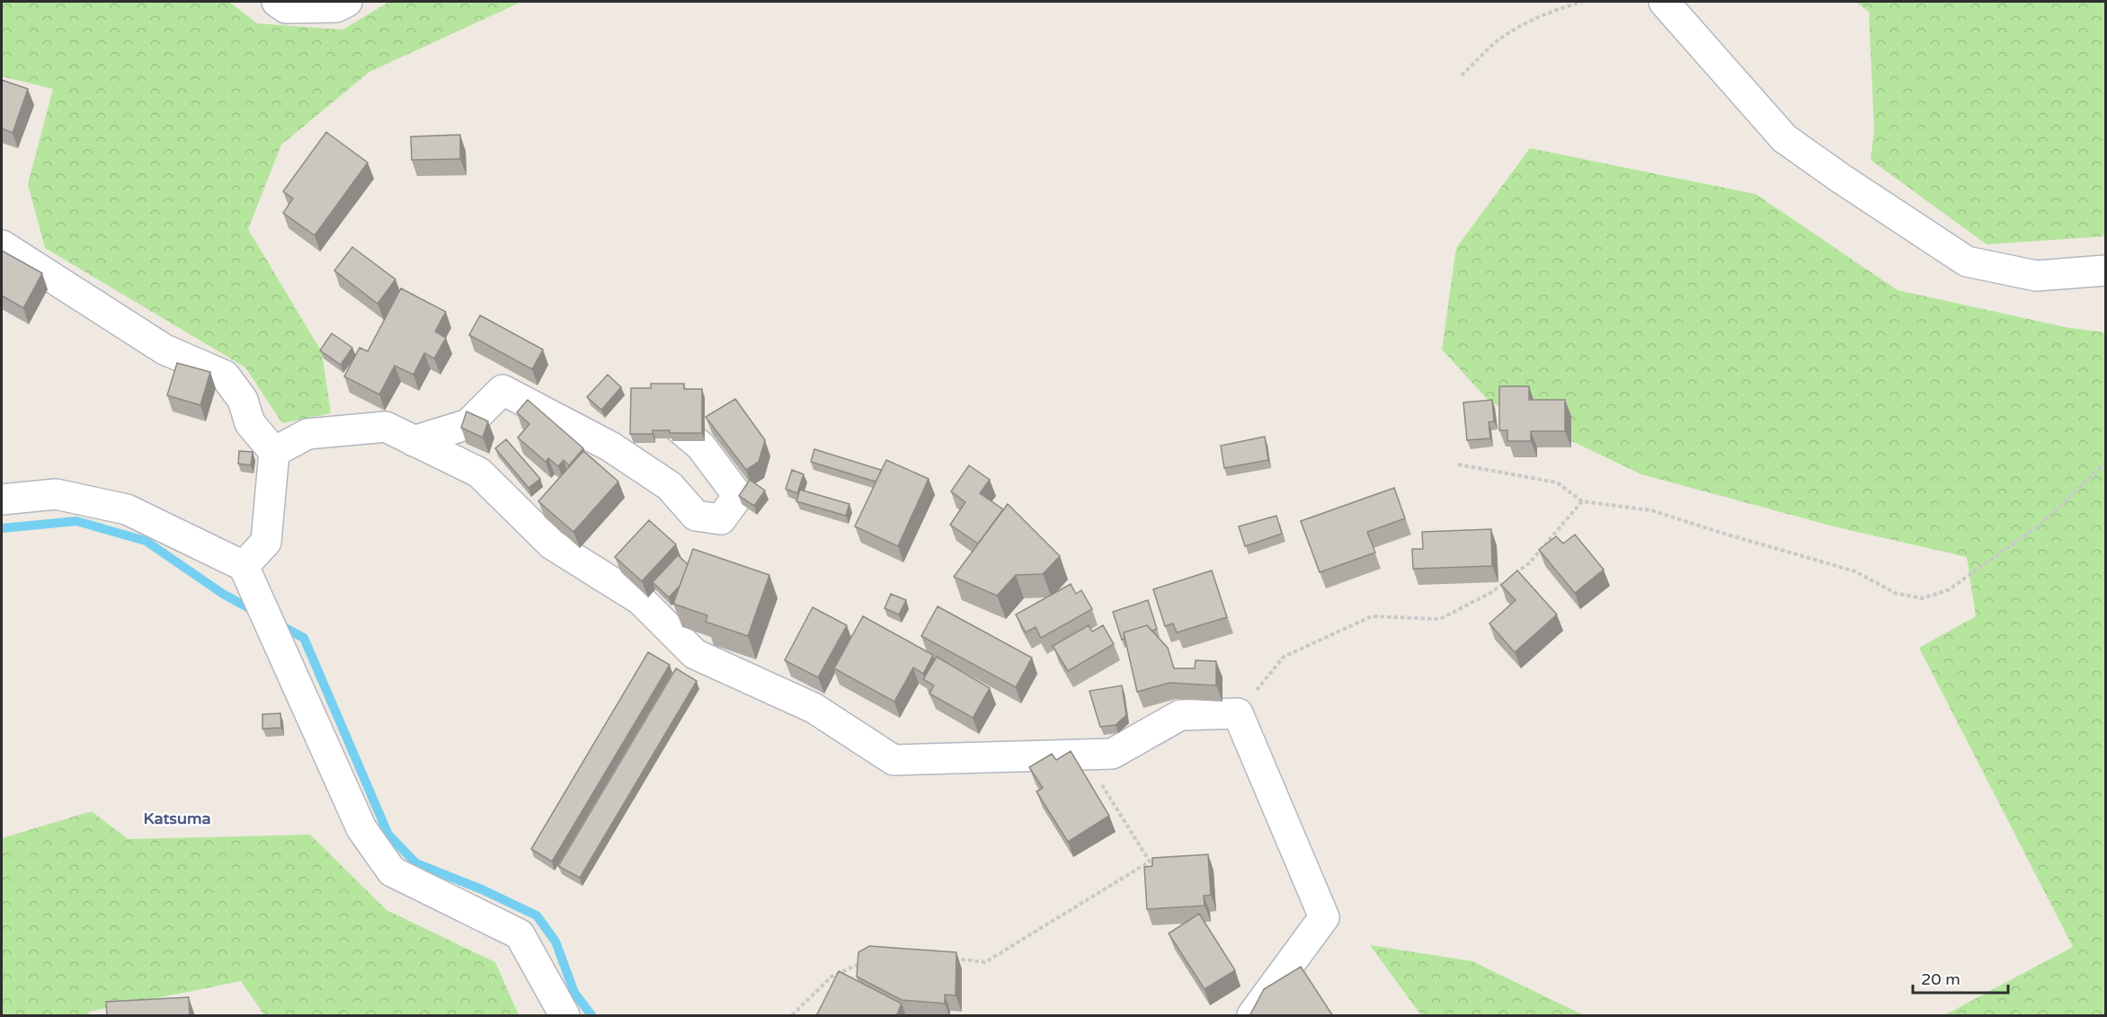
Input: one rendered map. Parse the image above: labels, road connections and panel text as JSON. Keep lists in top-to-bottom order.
{
  "districts": ["Katsuma"],
  "scale_bar": "20 m"
}
